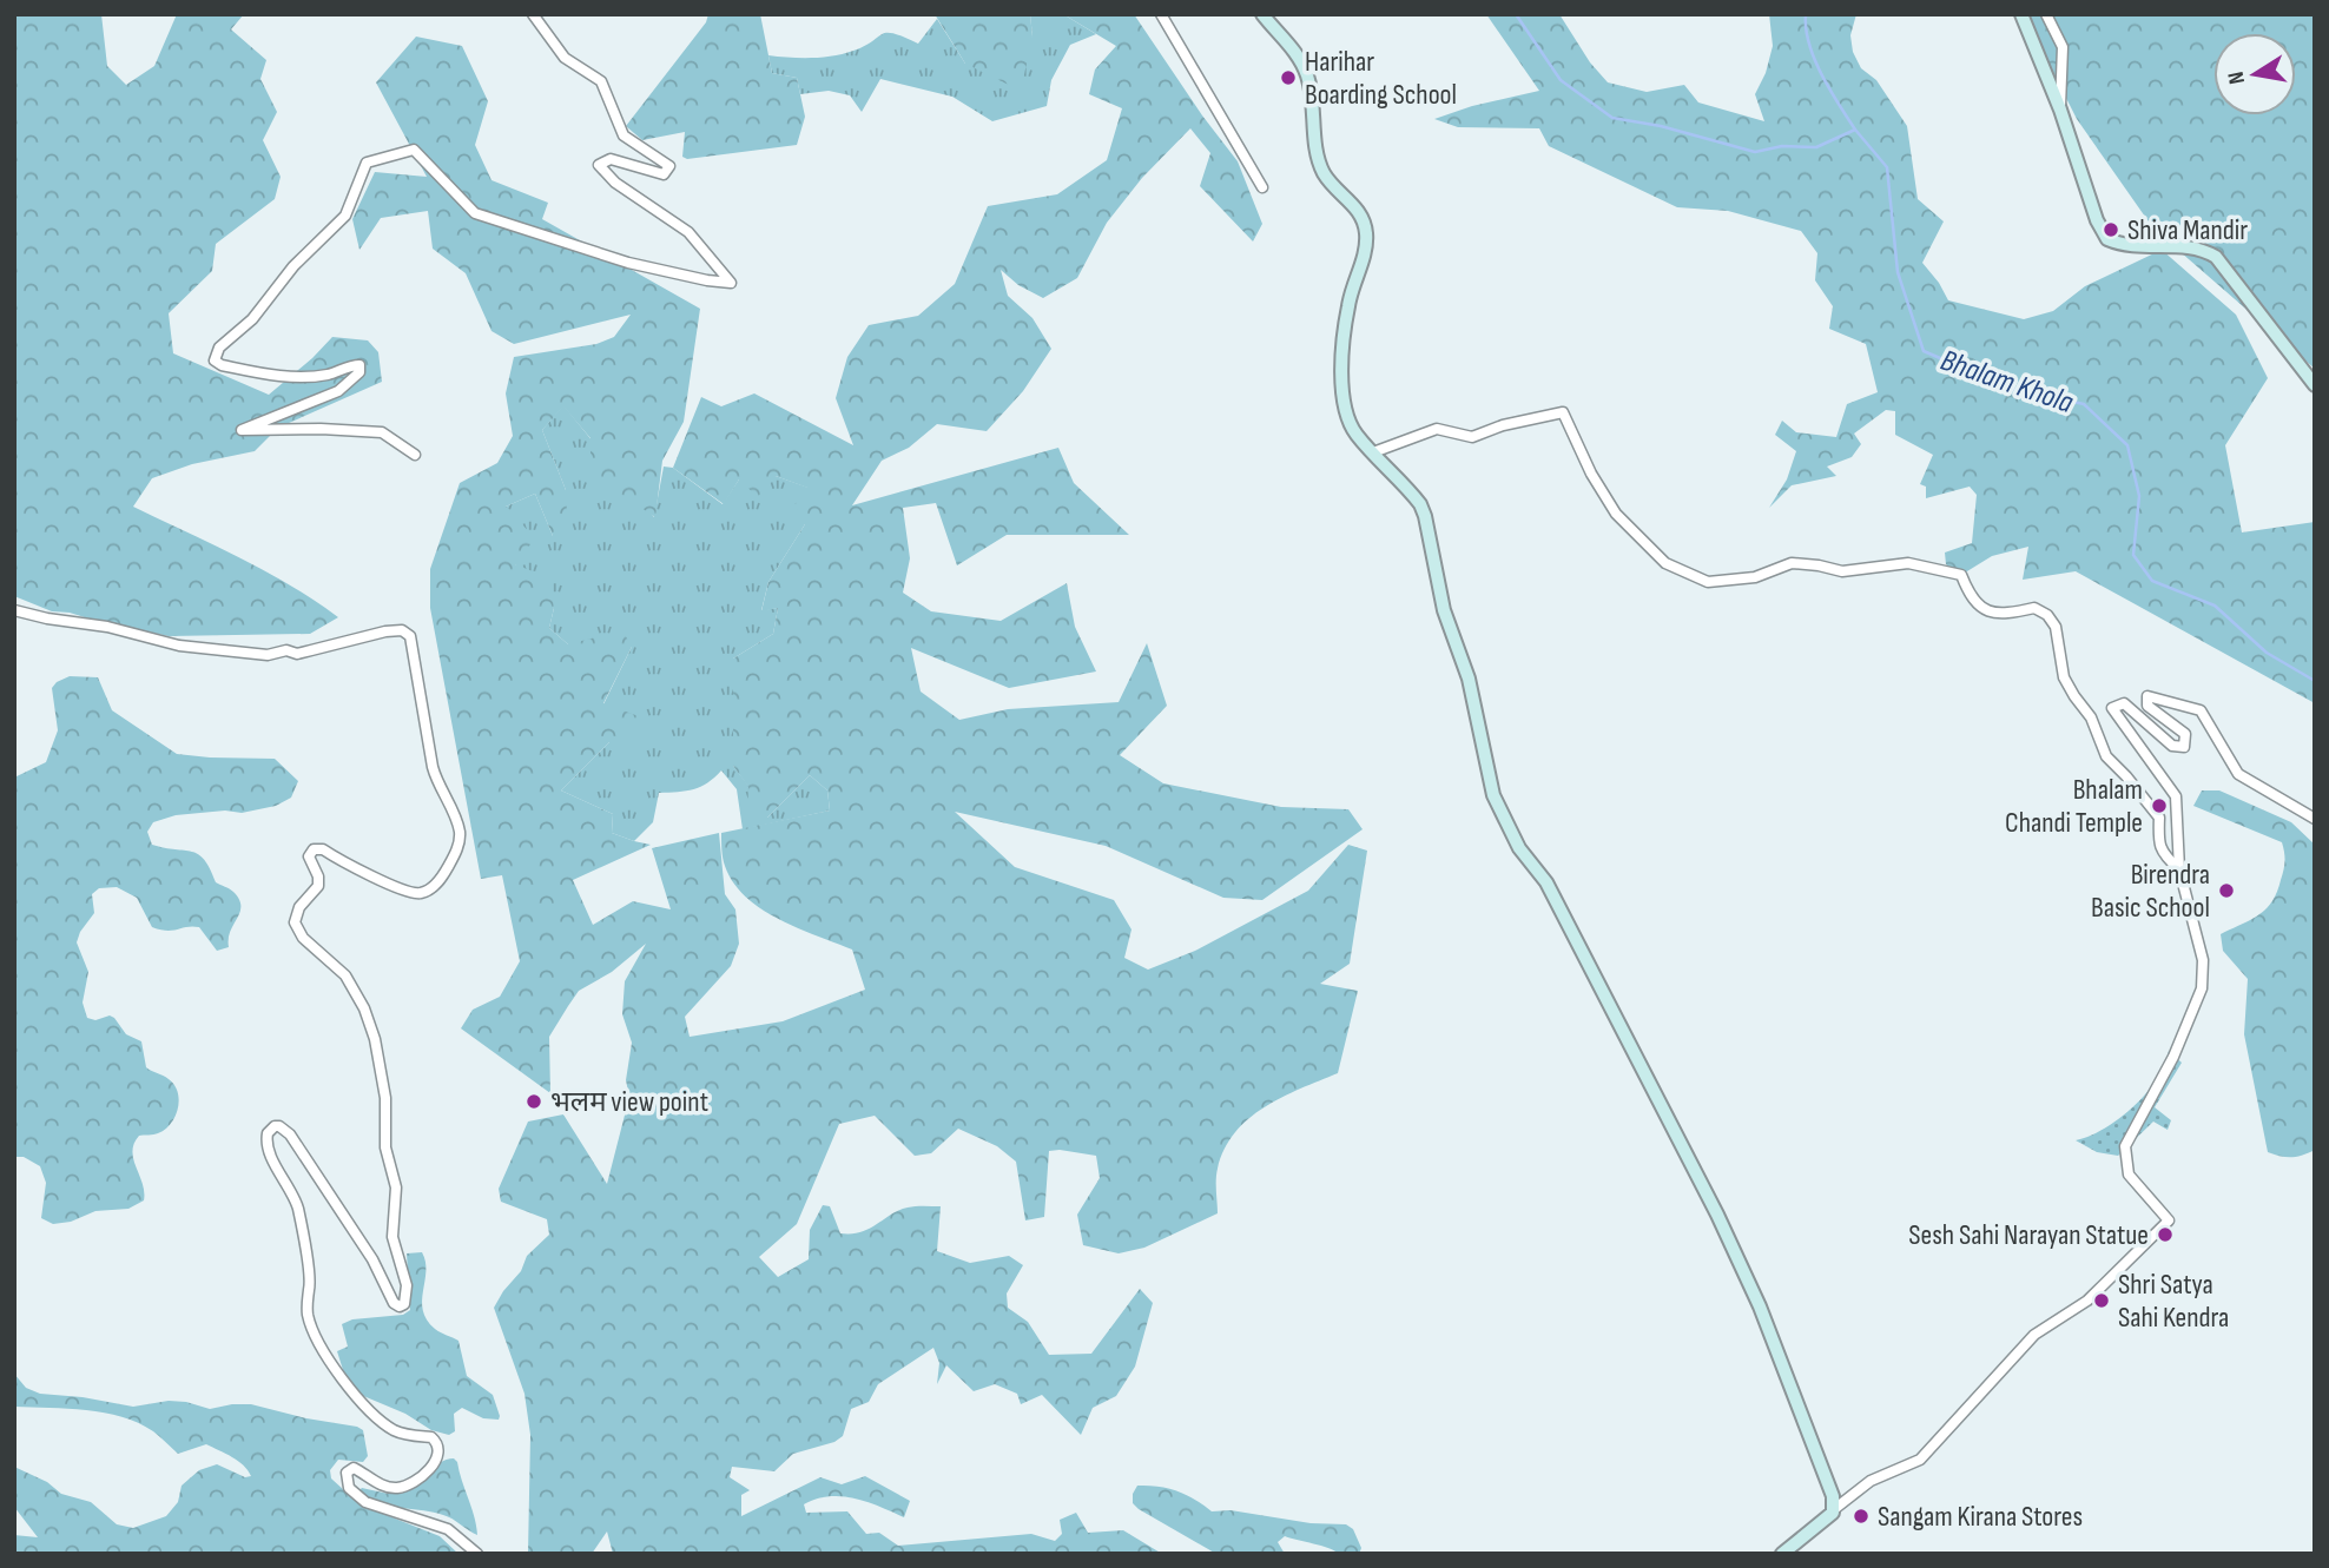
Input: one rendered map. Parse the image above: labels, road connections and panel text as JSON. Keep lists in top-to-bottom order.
{
  "water": ["Bhalam Khola"],
  "places": [
    "Harihar Boarding School",
    "Shiva Mandir",
    "Bhalam Chandi Temple",
    "Birendra Basic School",
    "भलम view point",
    "Sesh Sahi Narayan Statue",
    "Shri Satya Sahi Kendra",
    "Sangam Kirana Stores"
  ],
  "north": "left"
}
